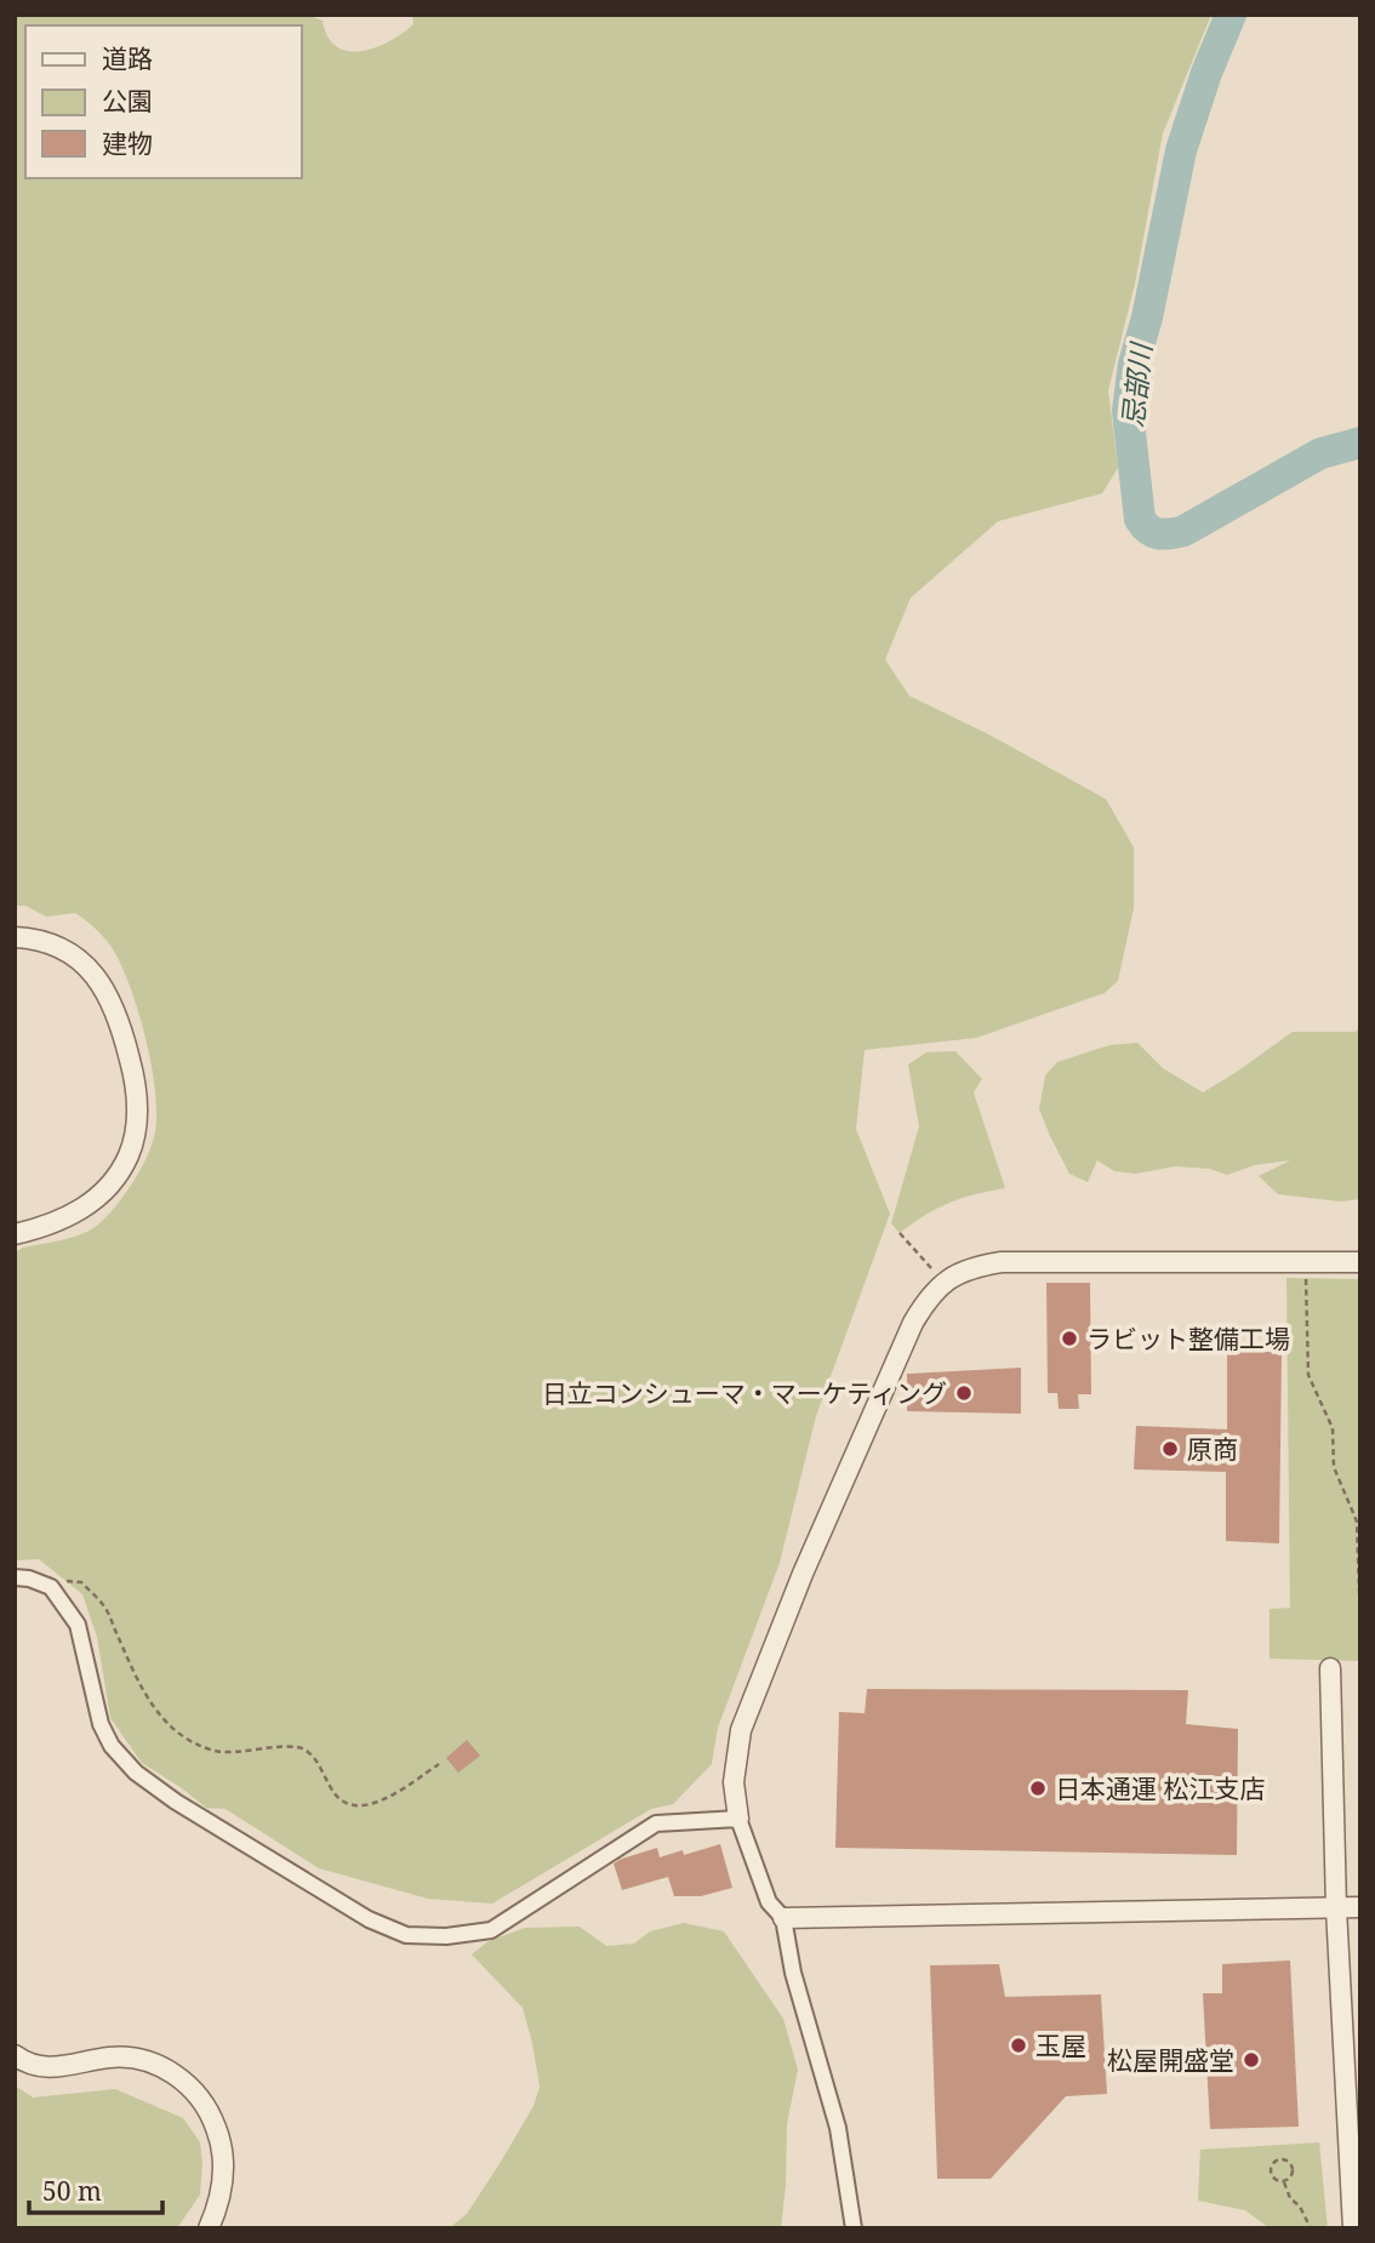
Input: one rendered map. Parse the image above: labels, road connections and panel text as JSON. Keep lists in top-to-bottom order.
{
  "water": ["忌部川"],
  "places": [
    "ラビット整備工場",
    "日立コンシューマ・マーケティング",
    "原商",
    "日本通運 松江支店",
    "玉屋",
    "松屋開盛堂"
  ],
  "legend": ["道路", "公園", "建物"],
  "scale_bar": "50 m"
}
